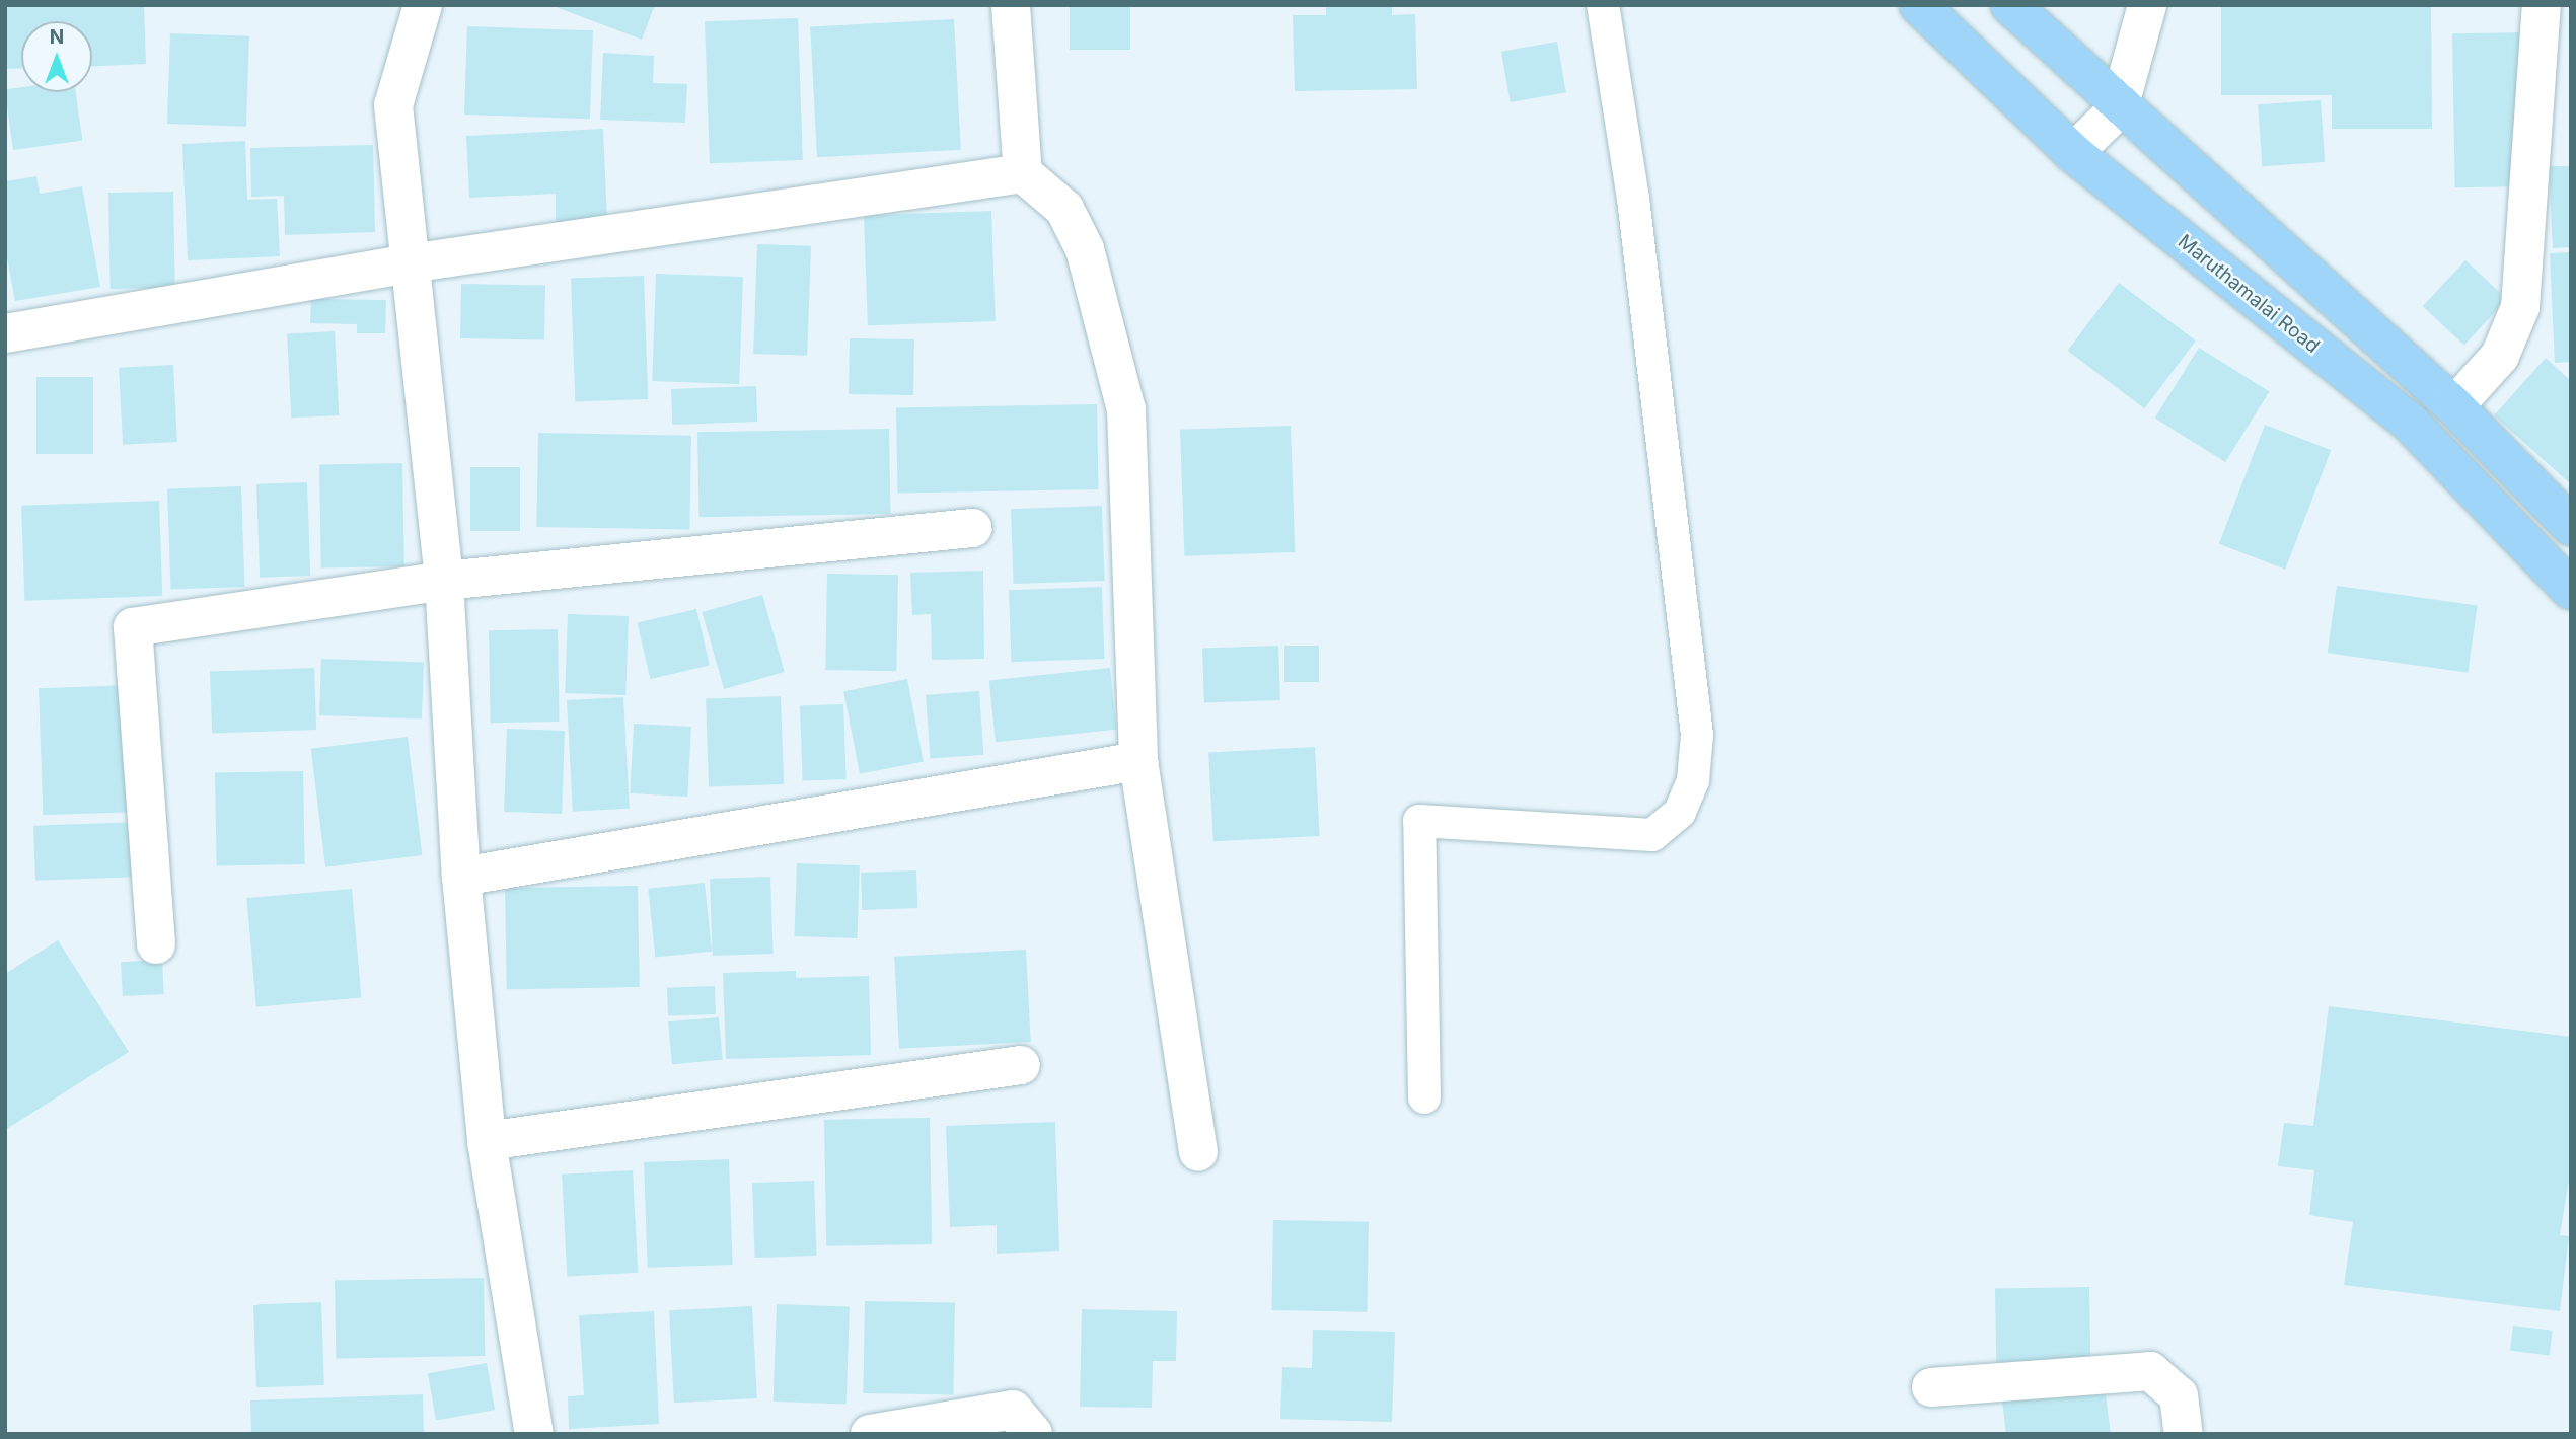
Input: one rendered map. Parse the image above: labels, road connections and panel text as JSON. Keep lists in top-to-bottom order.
{
  "streets": {
    "main road": ["Maruthamalai Road"]
  },
  "north": "top"
}
